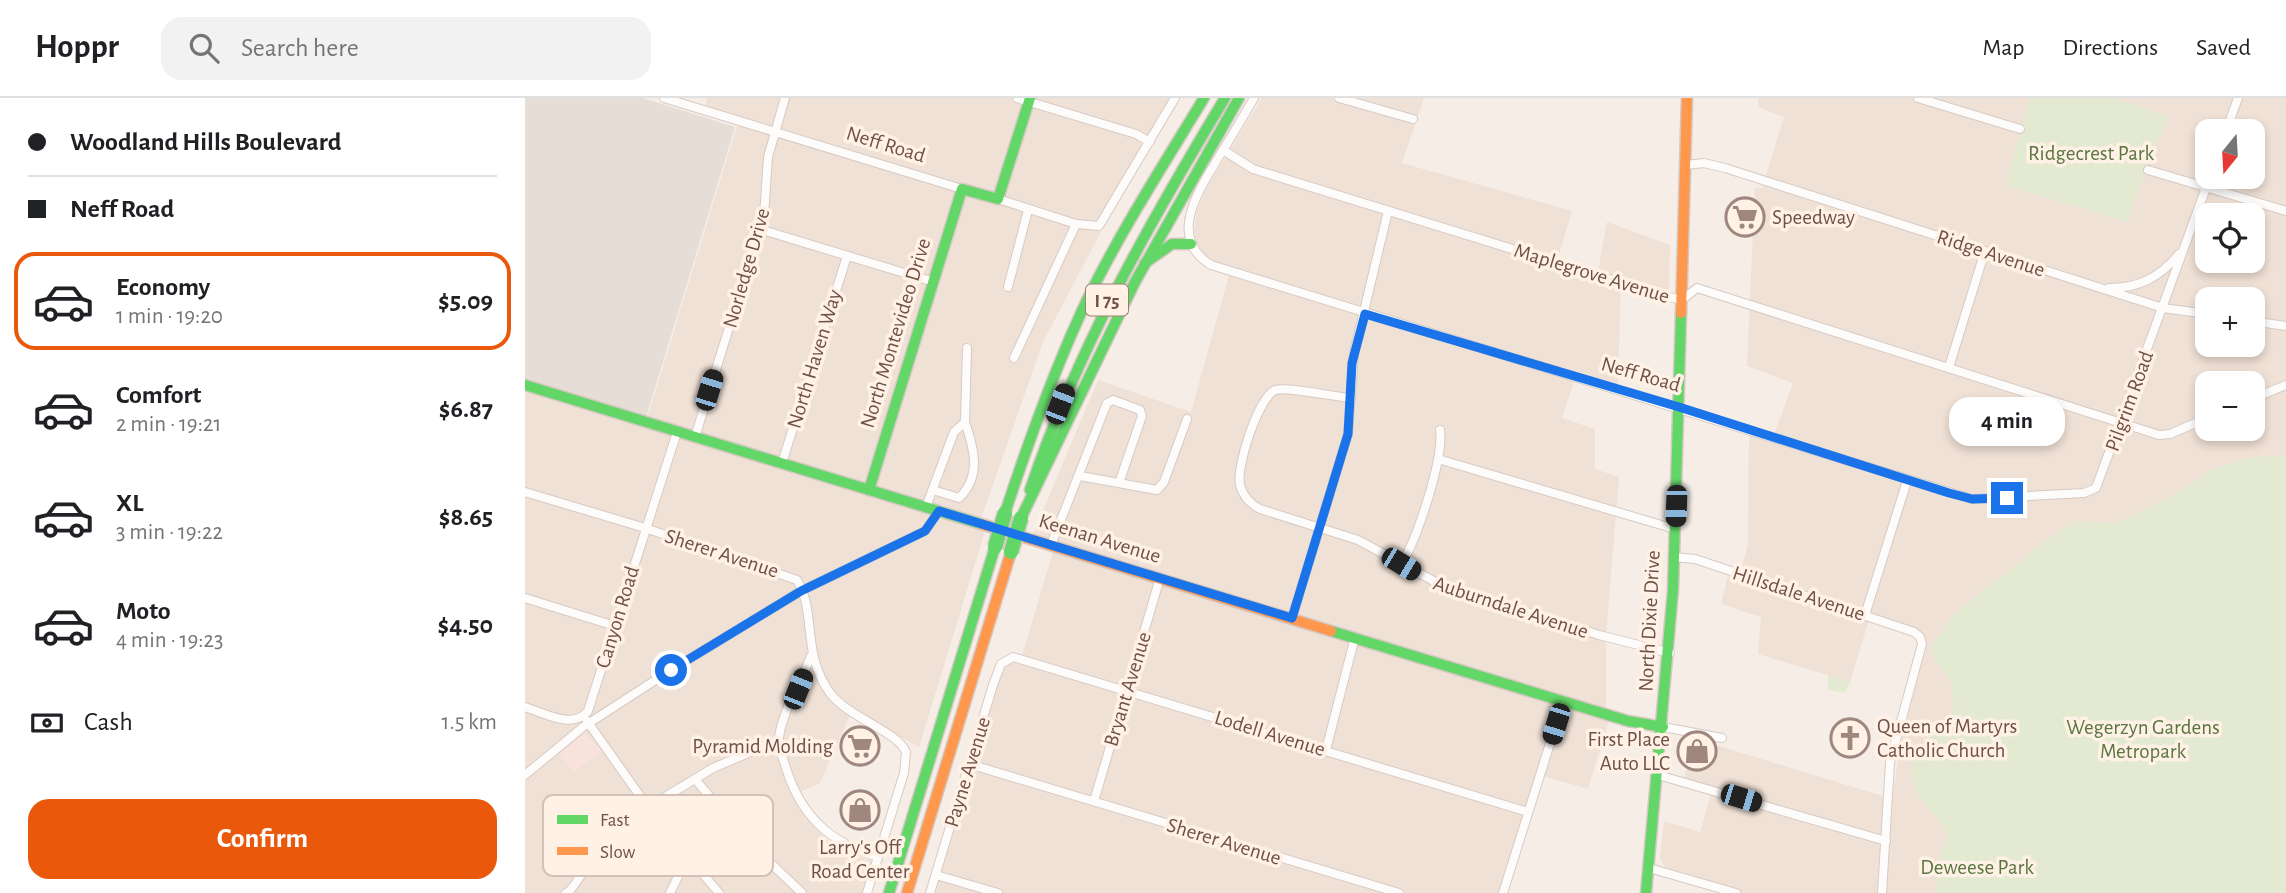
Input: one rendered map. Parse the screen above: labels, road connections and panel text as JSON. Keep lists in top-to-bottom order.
{
  "streets": {
    "main road": [
      "Neff Road",
      "I 75",
      "North Montevideo Drive",
      "Keenan Avenue",
      "North Dixie Drive"
    ],
    "street": [
      "Ridge Avenue",
      "Norledge Drive",
      "Maplegrove Avenue",
      "North Haven Way",
      "Pilgrim Road",
      "Sherer Avenue",
      "Hillsdale Avenue",
      "Auburndale Avenue",
      "Canyon Road",
      "Bryant Avenue",
      "Lodell Avenue",
      "Payne Avenue"
    ]
  },
  "crossings": [
    ["Neff Road", "Norledge Drive"],
    ["Neff Road", "North Montevideo Drive"],
    ["Neff Road", "Pilgrim Road"],
    ["Neff Road", "North Dixie Drive"],
    ["Ridge Avenue", "Pilgrim Road"],
    ["Ridge Avenue", "North Dixie Drive"],
    ["Norledge Drive", "Keenan Avenue"],
    ["Maplegrove Avenue", "Pilgrim Road"],
    ["Maplegrove Avenue", "North Dixie Drive"],
    ["North Montevideo Drive", "Keenan Avenue"],
    ["North Haven Way", "Keenan Avenue"],
    ["Keenan Avenue", "Canyon Road"],
    ["Keenan Avenue", "North Dixie Drive"],
    ["Keenan Avenue", "Bryant Avenue"],
    ["Sherer Avenue", "Canyon Road"],
    ["Sherer Avenue", "Bryant Avenue"],
    ["Sherer Avenue", "Payne Avenue"],
    ["Hillsdale Avenue", "North Dixie Drive"],
    ["Auburndale Avenue", "North Dixie Drive"],
    ["Bryant Avenue", "Lodell Avenue"],
    ["Lodell Avenue", "Payne Avenue"]
  ],
  "parks": ["Ridgecrest Park", "Wegerzyn Gardens Metropark", "Deweese Park"],
  "places": {
    "supermarket": ["Speedway", "Pyramid Molding"],
    "church": ["Queen of Martyrs Catholic Church"],
    "shop": ["First Place Auto LLC", "Larry's Off Road Center"]
  },
  "legend": ["Fast", "Slow"],
  "north": "bottom",
  "page": {
    "header": "Hoppr",
    "search": "Search here",
    "nav": ["Map", "Directions", "Saved"],
    "banner": ["Woodland Hills Boulevard", "Neff Road"],
    "map_buttons": ["+", "−"],
    "list": [
      {
        "name": "Economy",
        "note": "1 min · 19:20",
        "value": "$5.09"
      },
      {
        "name": "Comfort",
        "note": "2 min · 19:21",
        "value": "$6.87"
      },
      {
        "name": "XL",
        "note": "3 min · 19:22",
        "value": "$8.65"
      },
      {
        "name": "Moto",
        "note": "4 min · 19:23",
        "value": "$4.50"
      }
    ],
    "bubble": "4 min",
    "pay": ["Cash", "1.5 km"],
    "buttons": "Confirm"
  }
}
